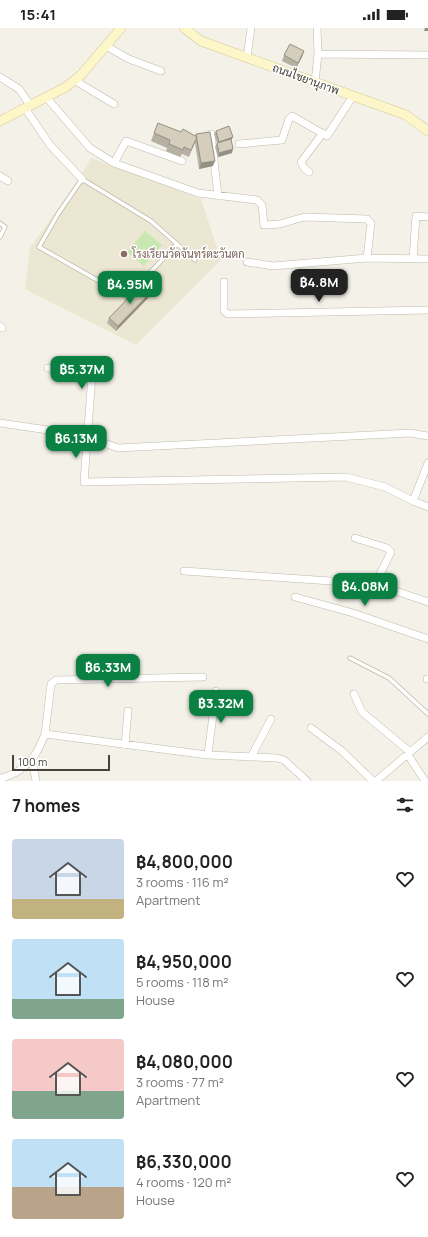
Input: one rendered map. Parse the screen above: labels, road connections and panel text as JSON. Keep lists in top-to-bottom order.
{
  "streets": {
    "street": ["ถนนไชยานุภาพ"]
  },
  "places": ["โรงเรียนวัดจันทร์ตะวันตก"],
  "scale_bar": "100 m",
  "page": {
    "status": "15:41",
    "price": [
      "฿4.8M",
      "฿4.95M",
      "฿5.37M",
      "฿6.13M",
      "฿4.08M",
      "฿6.33M",
      "฿3.32M"
    ],
    "scale": "100 m",
    "heading": "7 homes",
    "list": [
      {
        "name": "฿4,800,000",
        "note": "3 rooms · 116 m² · Apartment"
      },
      {
        "name": "฿4,950,000",
        "note": "5 rooms · 118 m² · House"
      },
      {
        "name": "฿4,080,000",
        "note": "3 rooms · 77 m² · Apartment"
      },
      {
        "name": "฿6,330,000",
        "note": "4 rooms · 120 m² · House"
      }
    ]
  }
}
